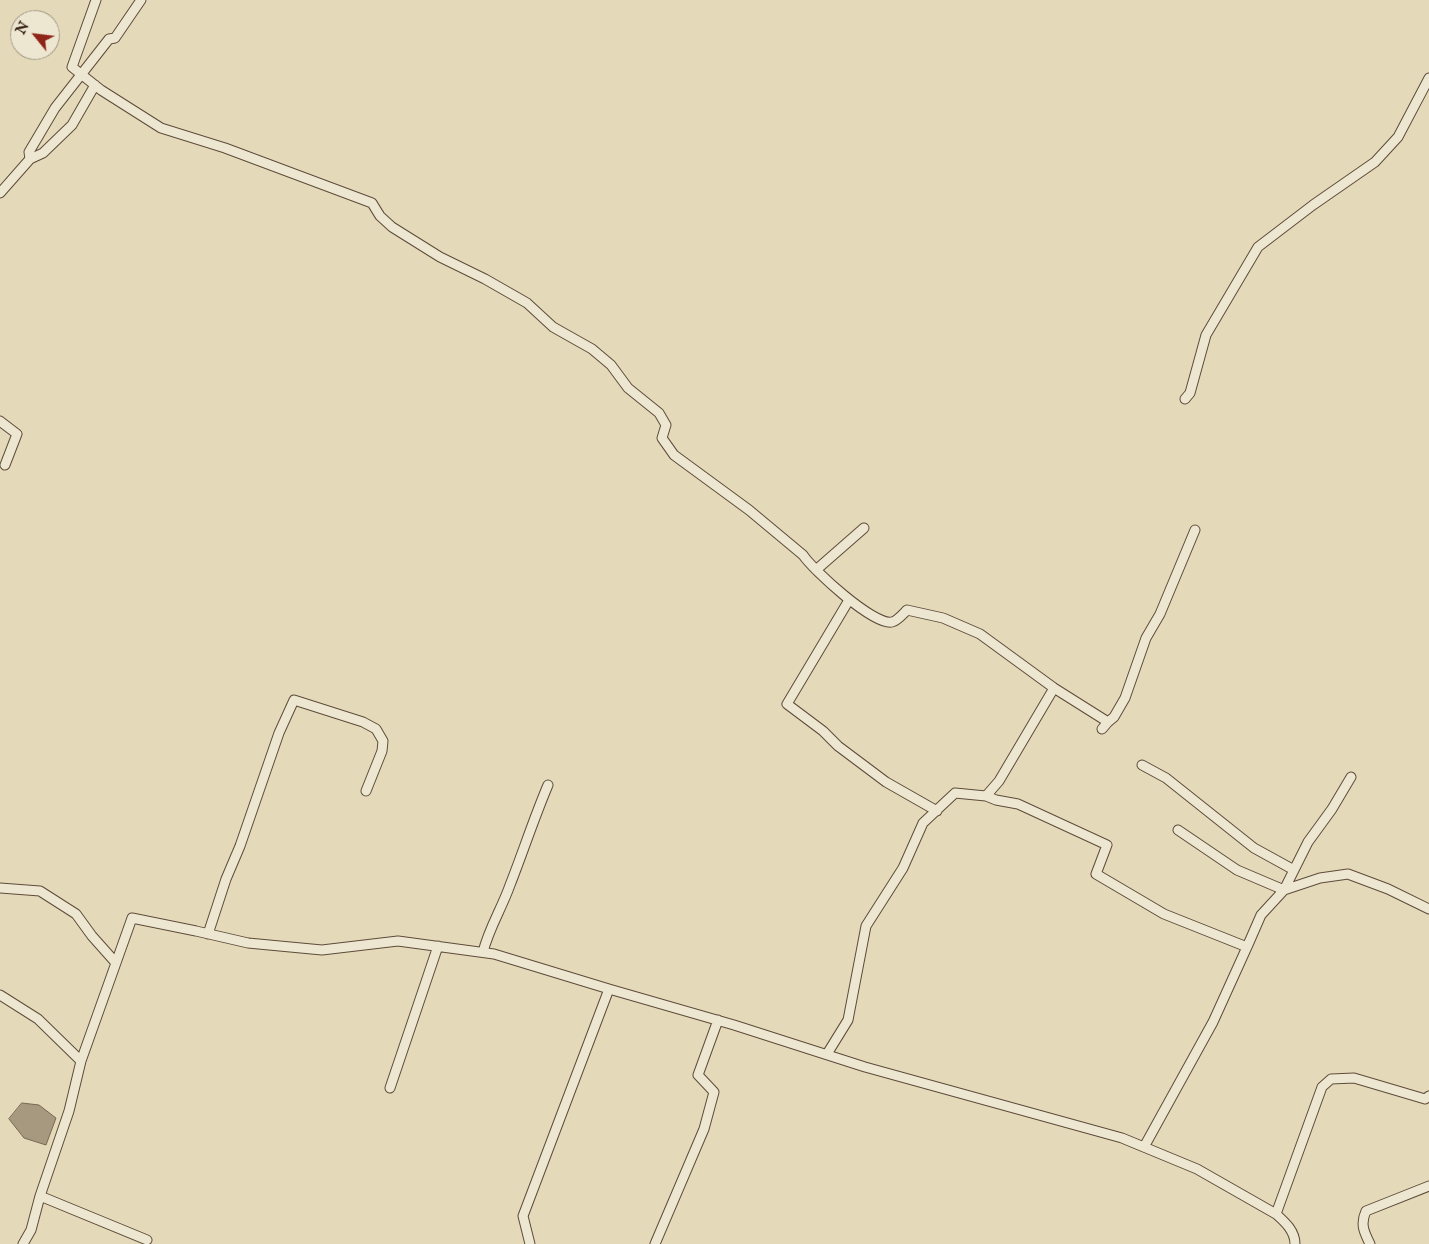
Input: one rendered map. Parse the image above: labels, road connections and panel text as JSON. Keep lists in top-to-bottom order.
{
  "north": "top left"
}
